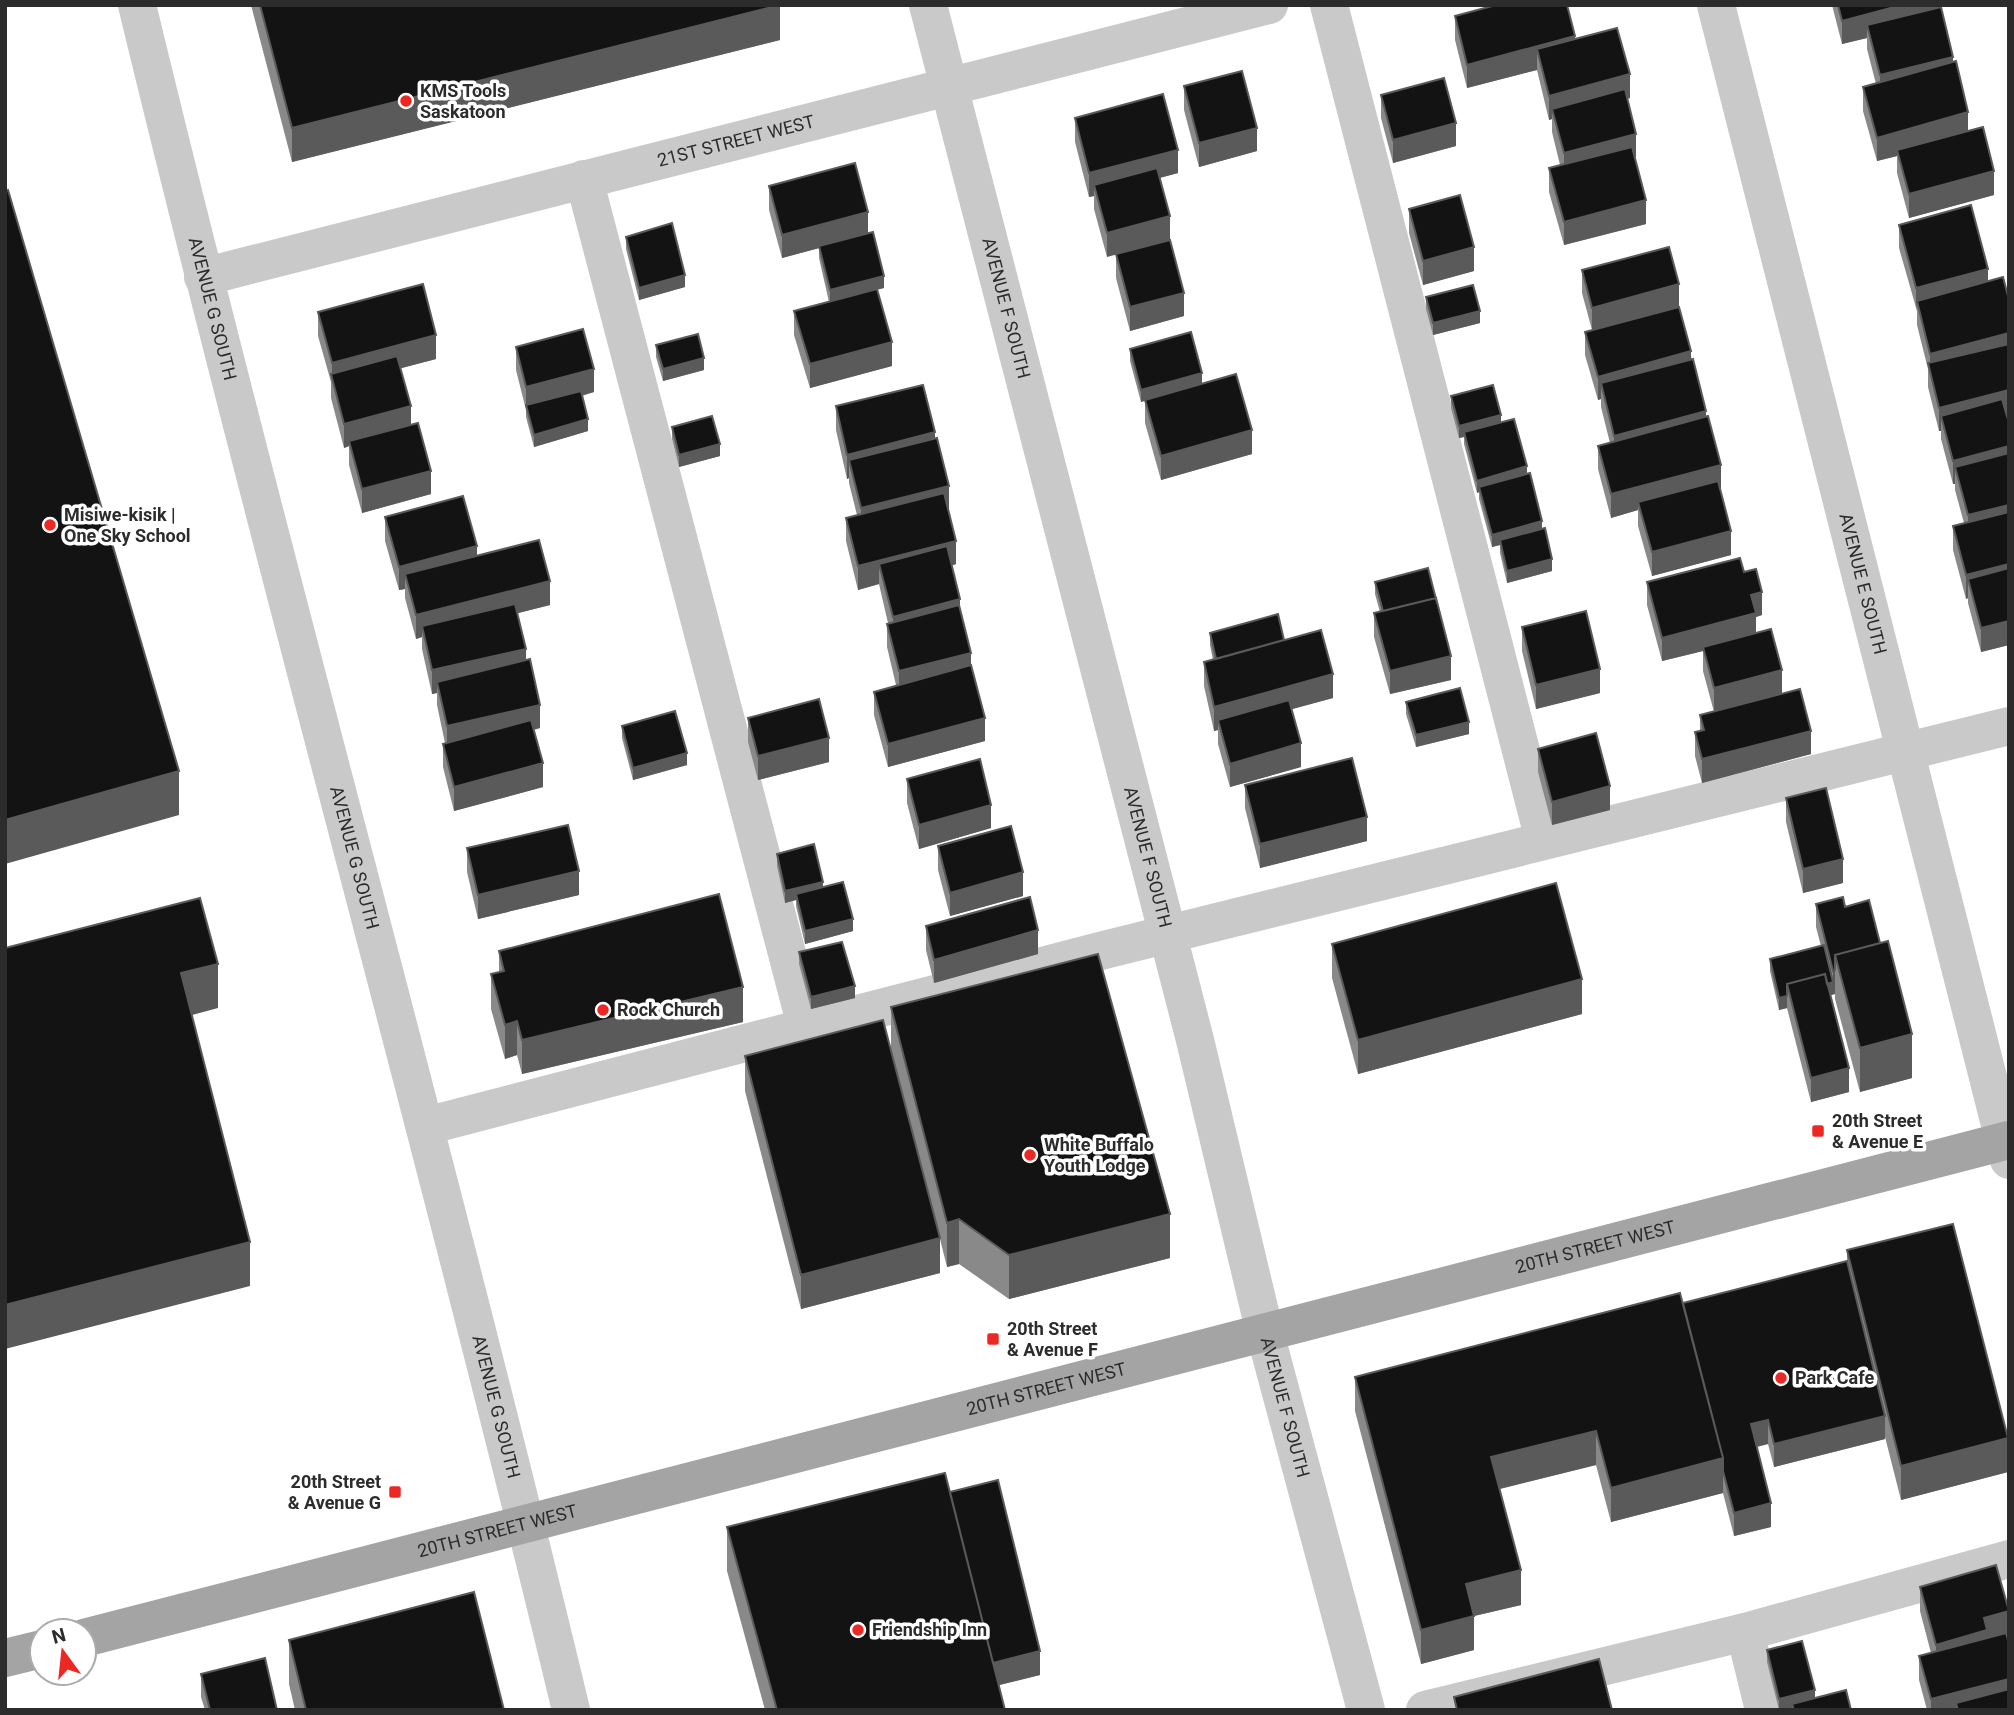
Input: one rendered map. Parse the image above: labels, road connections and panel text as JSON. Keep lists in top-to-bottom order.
{
  "streets": {
    "main road": ["20TH STREET WEST"],
    "street": [
      "21ST STREET WEST",
      "AVENUE F SOUTH",
      "AVENUE G SOUTH",
      "AVENUE E SOUTH"
    ]
  },
  "crossings": [
    ["21ST STREET WEST", "AVENUE F SOUTH"],
    ["21ST STREET WEST", "AVENUE G SOUTH"],
    ["AVENUE F SOUTH", "20TH STREET WEST"],
    ["AVENUE G SOUTH", "20TH STREET WEST"],
    ["AVENUE E SOUTH", "20TH STREET WEST"]
  ],
  "places": {
    "other": [
      "KMS Tools Saskatoon",
      "Misiwe-kisik | One Sky School",
      "Rock Church",
      "White Buffalo Youth Lodge",
      "Park Cafe",
      "Friendship Inn"
    ],
    "transit": ["20th Street & Avenue E", "20th Street & Avenue F", "20th Street & Avenue G"]
  },
  "north": "top"
}
